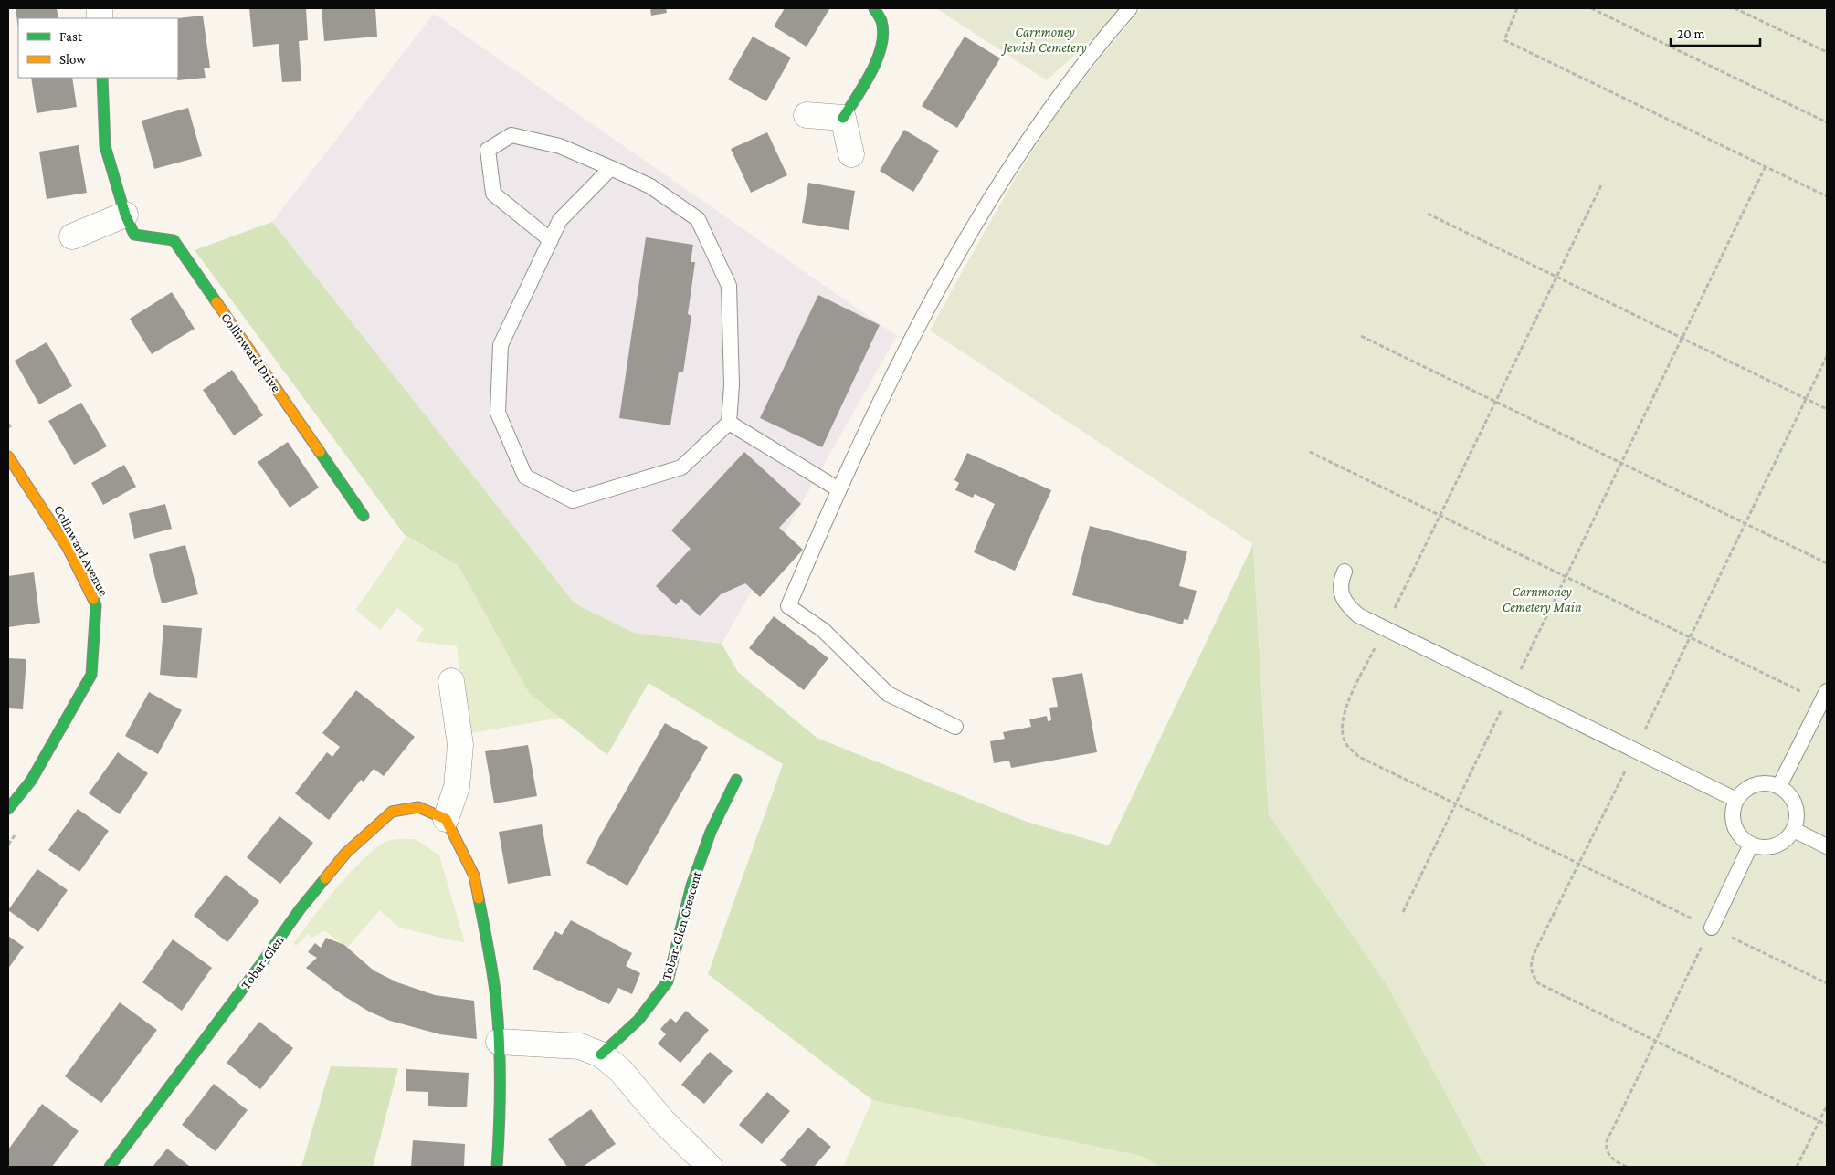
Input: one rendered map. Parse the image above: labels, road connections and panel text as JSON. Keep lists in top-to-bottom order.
{
  "streets": {
    "street": [
      "Collinward Drive",
      "Colinward Avenue",
      "Tobar-Glen Crescent",
      "Tobar-Glen"
    ]
  },
  "parks": ["Carnmoney Jewish Cemetery", "Carnmoney Cemetery Main"],
  "legend": ["Fast", "Slow"],
  "scale_bar": "20 m"
}
